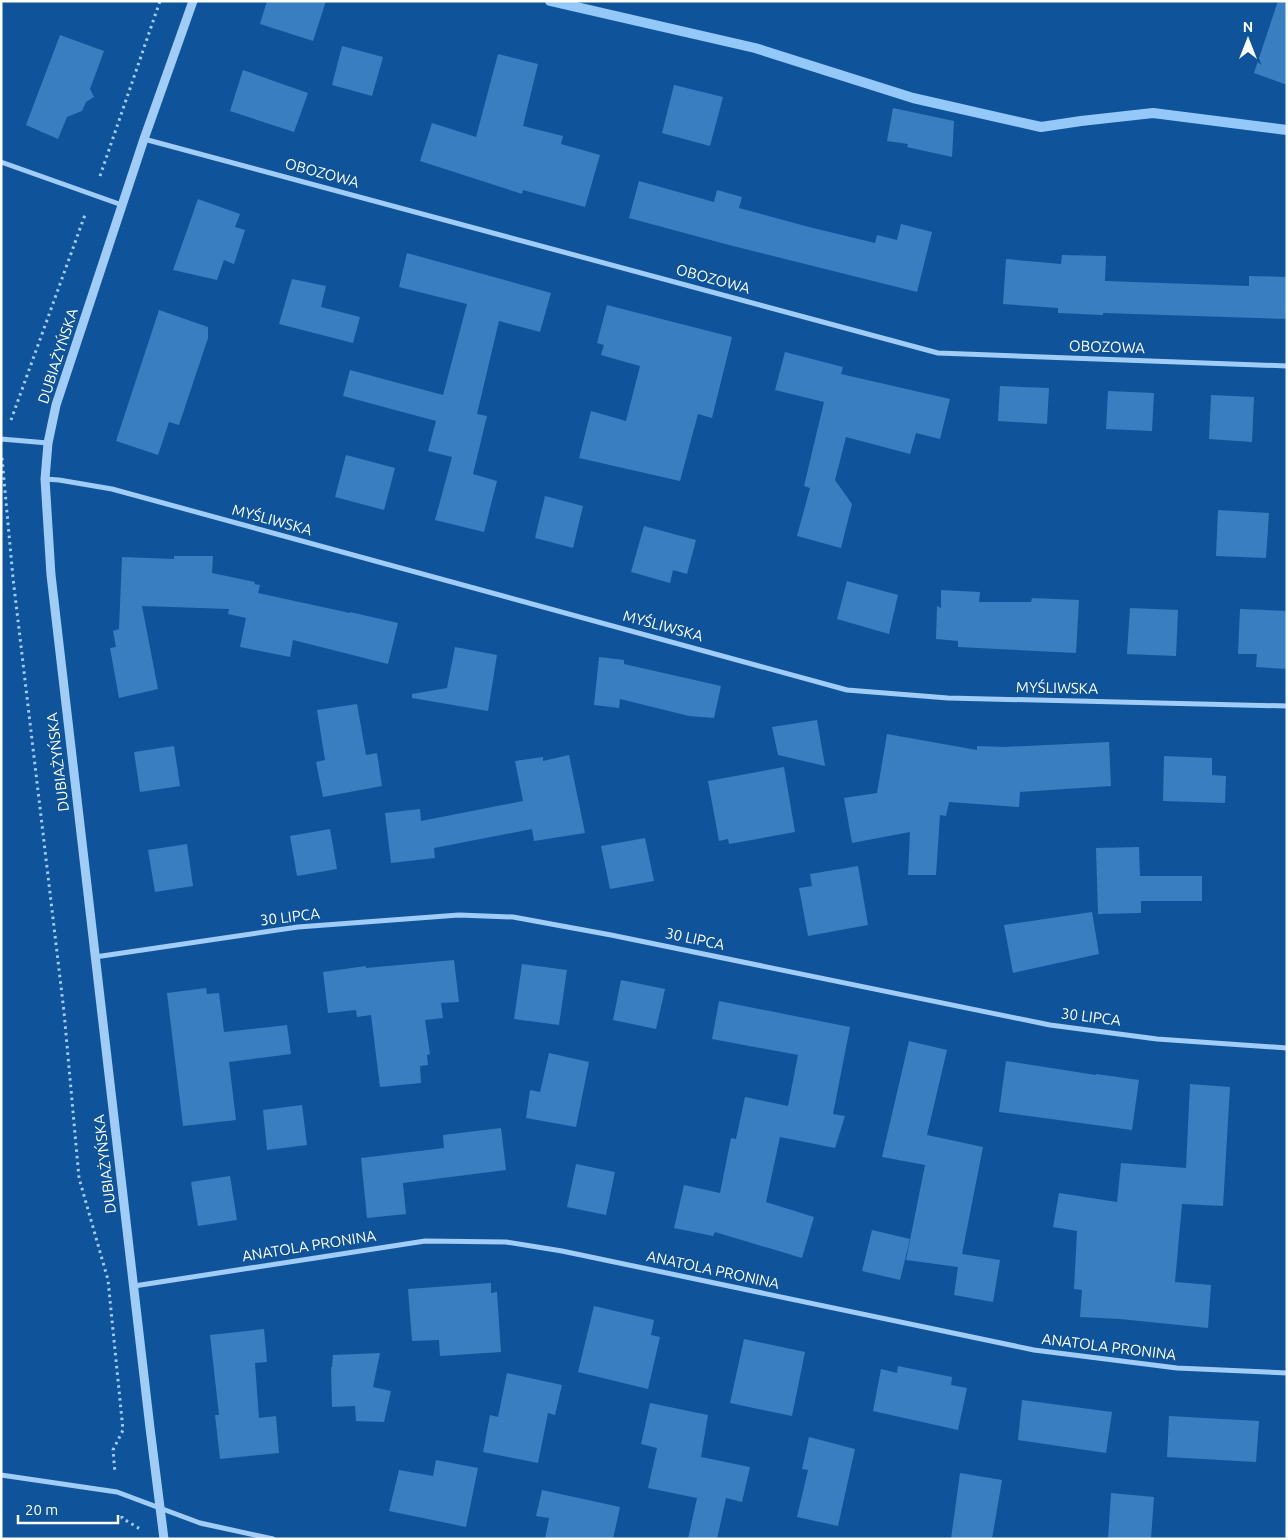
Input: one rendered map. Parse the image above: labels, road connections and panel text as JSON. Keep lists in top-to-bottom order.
{
  "streets": {
    "street": [
      "OBOZOWA",
      "DUBIAŻYŃSKA",
      "MYŚLIWSKA",
      "30 LIPCA",
      "ANATOLA PRONINA"
    ]
  },
  "crossings": [
    ["OBOZOWA", "DUBIAŻYŃSKA"],
    ["DUBIAŻYŃSKA", "MYŚLIWSKA"],
    ["DUBIAŻYŃSKA", "30 LIPCA"],
    ["DUBIAŻYŃSKA", "ANATOLA PRONINA"]
  ],
  "scale_bar": "20 m",
  "north": "top"
}
